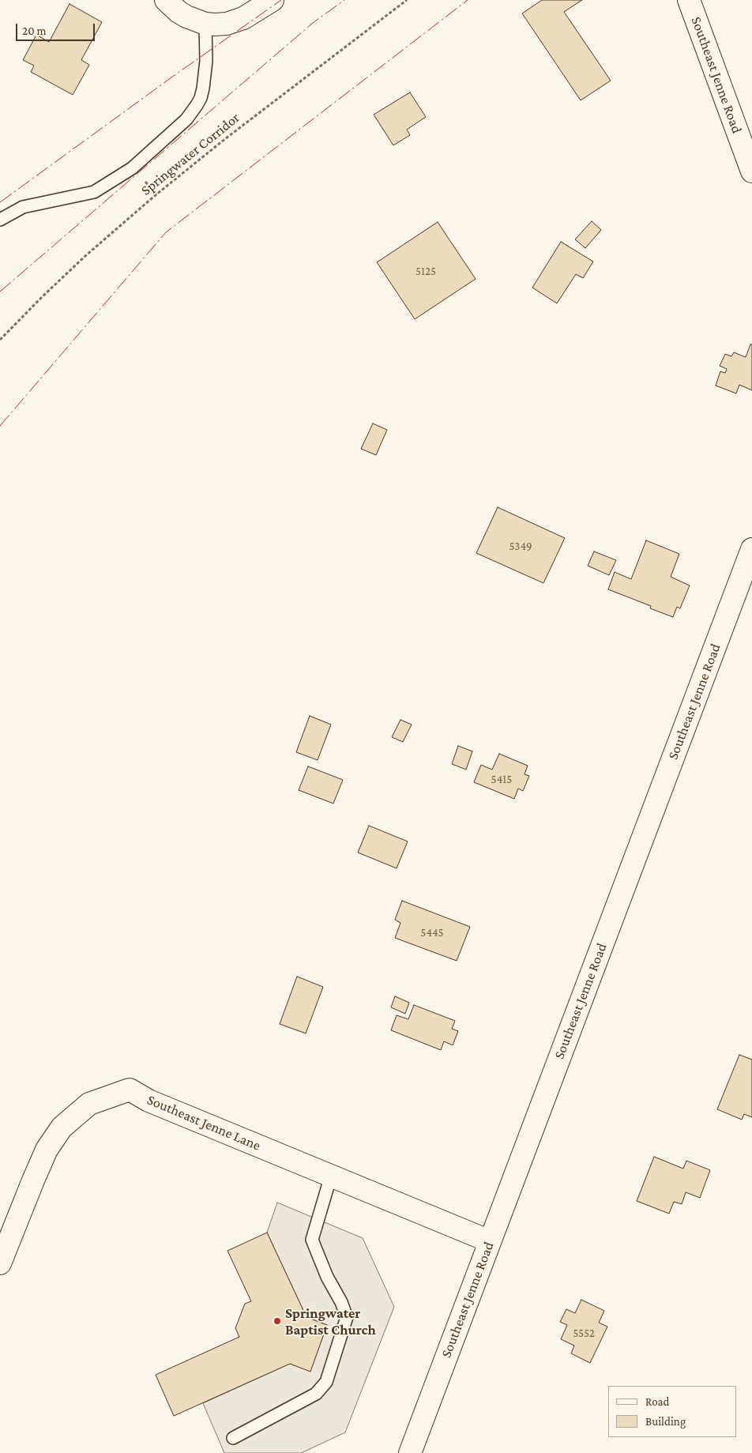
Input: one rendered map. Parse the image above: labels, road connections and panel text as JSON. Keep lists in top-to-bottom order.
{
  "streets": {
    "main road": ["Southeast Jenne Road", "Southeast Jenne Lane"],
    "path": ["Springwater Corridor"]
  },
  "crossings": [
    ["Southeast Jenne Road", "Southeast Jenne Lane"]
  ],
  "places": ["Springwater Baptist Church"],
  "house_numbers": [
    "5125",
    "5349",
    "5415",
    "5445",
    "5552"
  ],
  "legend": ["Road", "Building"],
  "scale_bar": "20 m"
}
